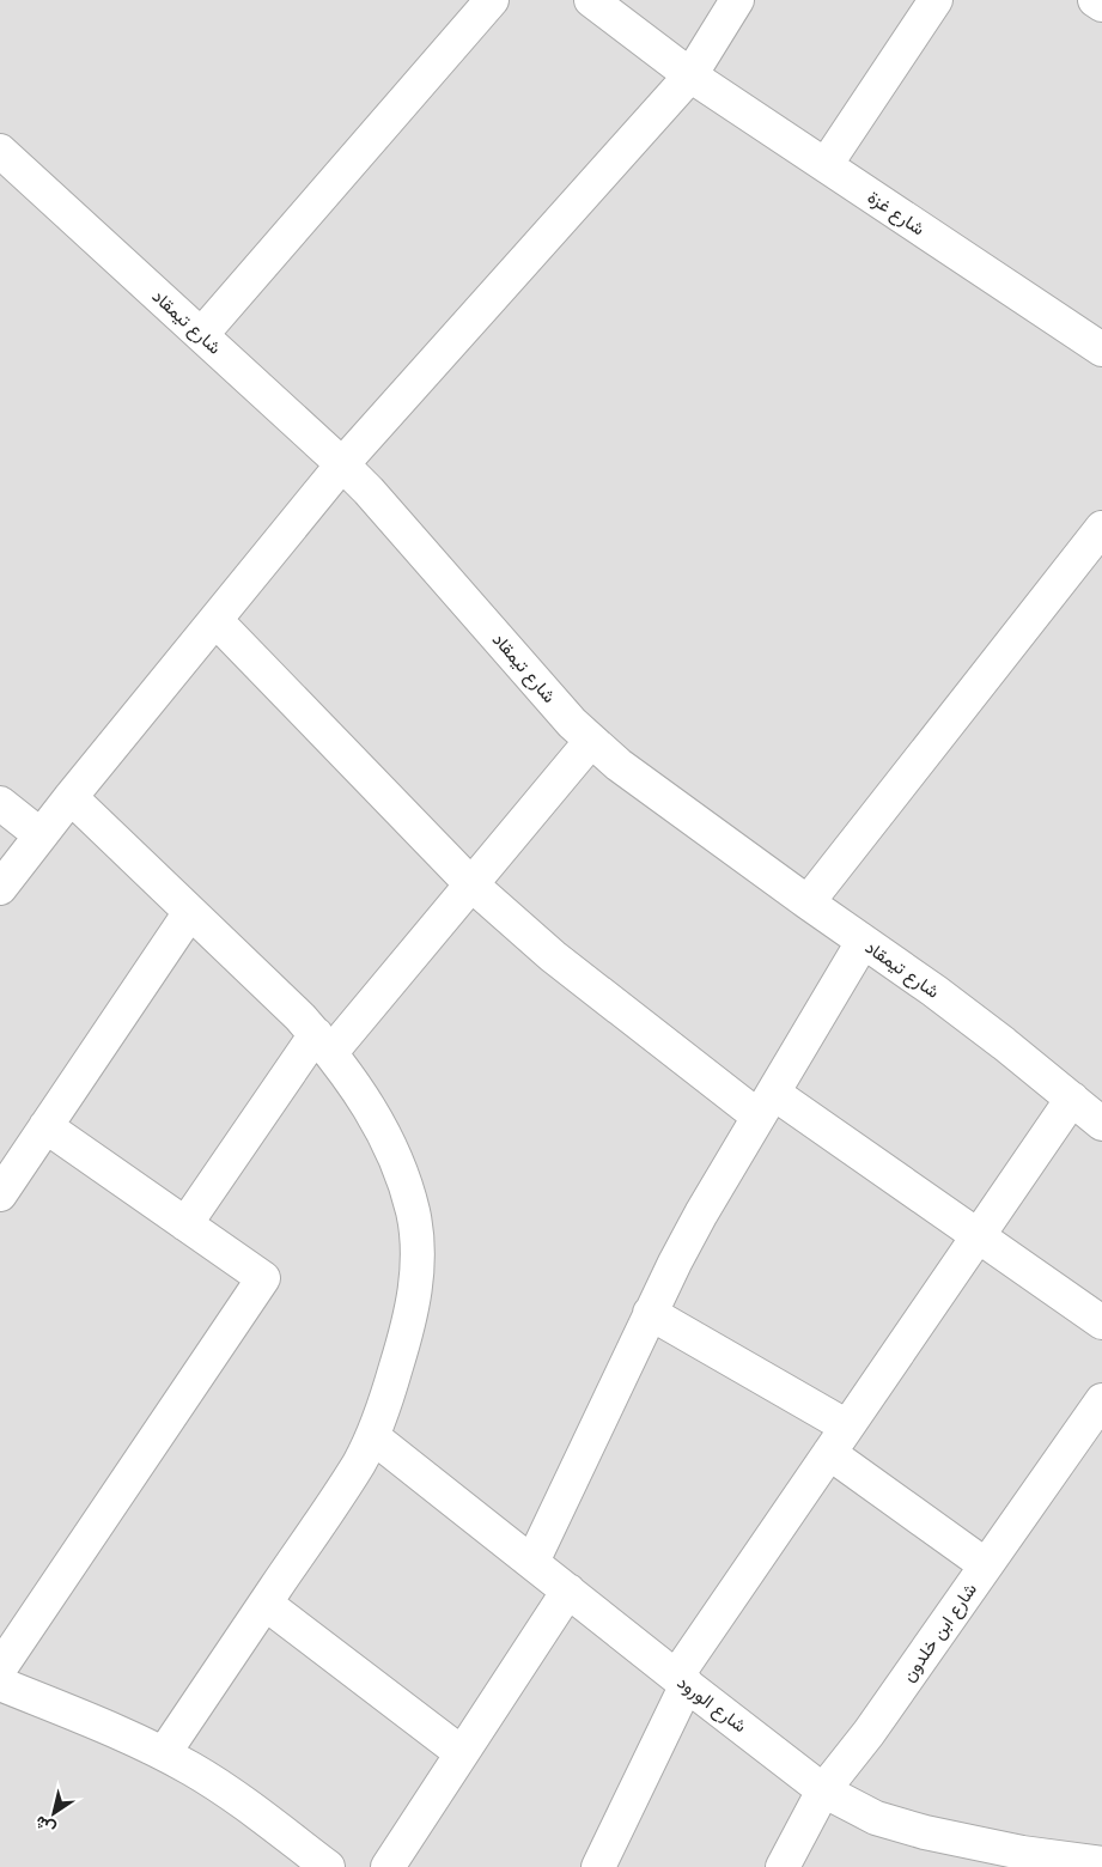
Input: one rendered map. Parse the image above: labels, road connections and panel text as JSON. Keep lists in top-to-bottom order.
{
  "streets": {
    "street": [
      "شارع غزة",
      "شارع تيمقاد",
      "شارع ابن خلدون",
      "شارع الورود"
    ]
  },
  "crossings": [
    ["شارع ابن خلدون", "شارع الورود"]
  ],
  "north": "bottom left"
}
